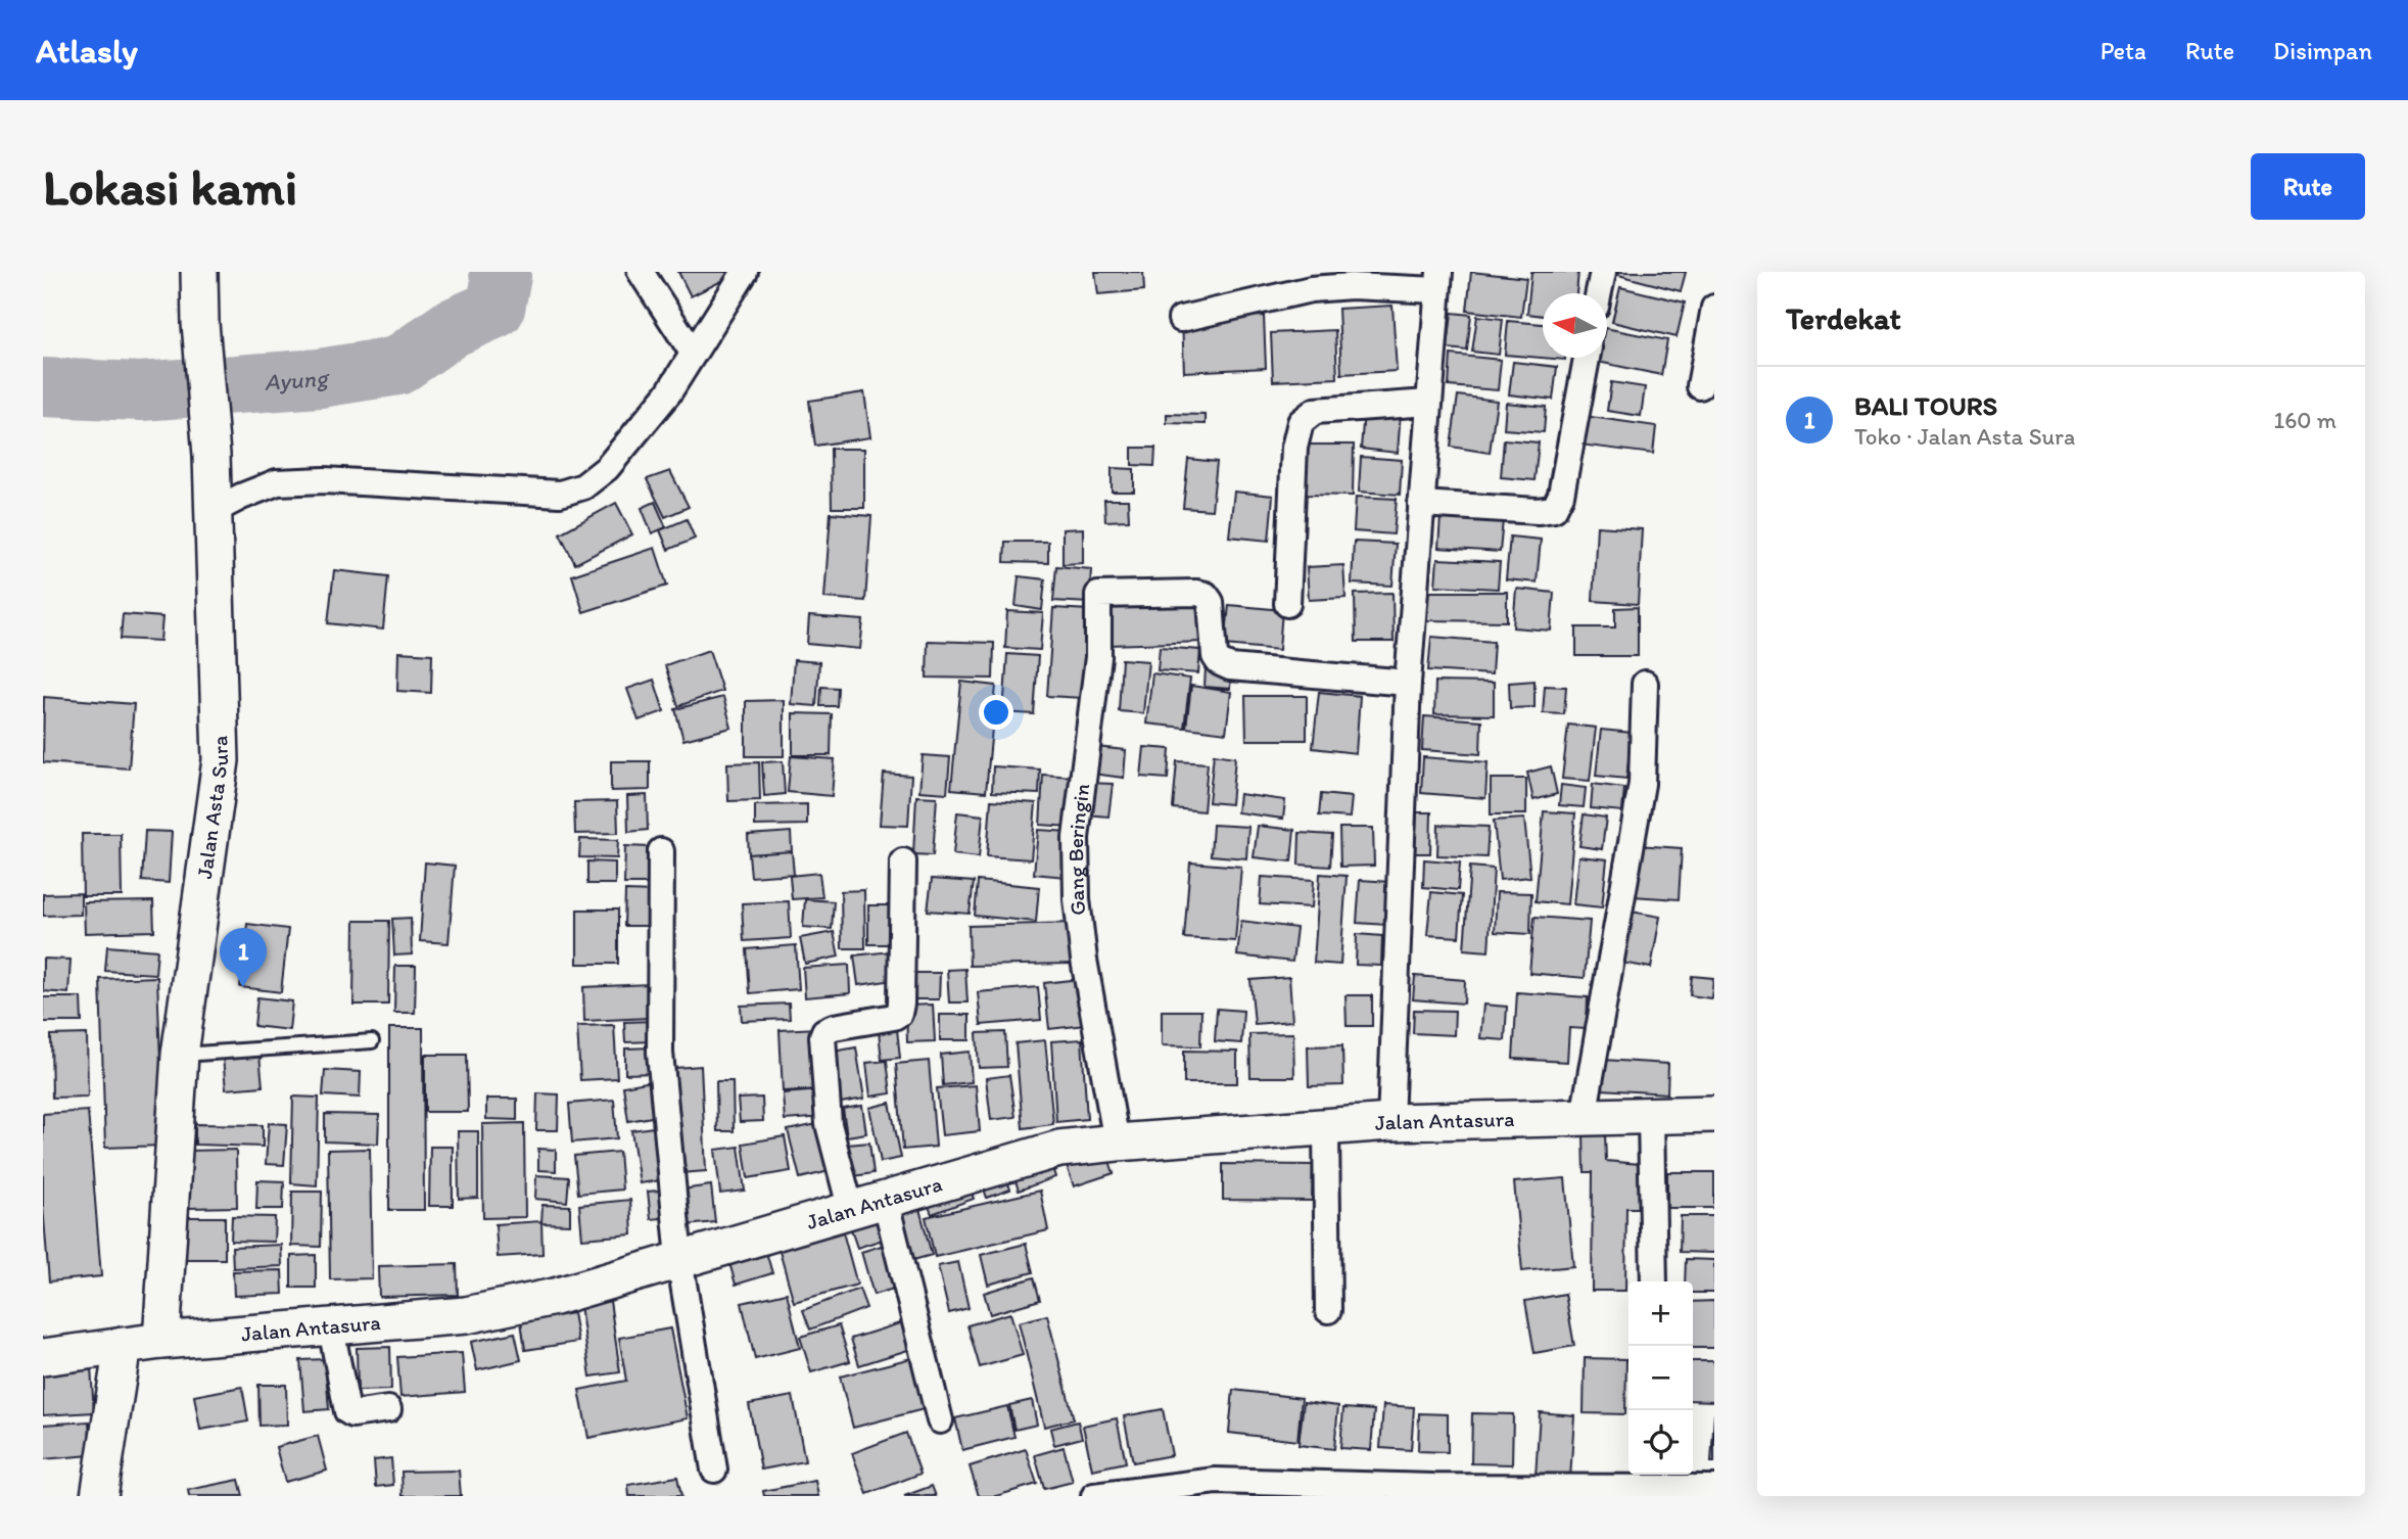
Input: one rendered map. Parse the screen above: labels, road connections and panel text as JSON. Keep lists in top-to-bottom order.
{
  "streets": {
    "main road": ["Jalan Asta Sura", "Jalan Antasura"],
    "street": ["Gang Beringin"]
  },
  "crossings": [
    ["Jalan Asta Sura", "Jalan Antasura"],
    ["Gang Beringin", "Jalan Antasura"]
  ],
  "water": ["Ayung"],
  "north": "left",
  "page": {
    "header": "Atlasly",
    "nav": ["Peta", "Rute", "Disimpan"],
    "buttons": "Rute",
    "title": "Lokasi kami",
    "heading": "Terdekat",
    "list": [
      {
        "mark": "1",
        "name": "BALI TOURS",
        "note": "Toko · Jalan Asta Sura",
        "value": "160 m"
      }
    ],
    "pins": "1",
    "map_buttons": ["+", "−"]
  }
}
